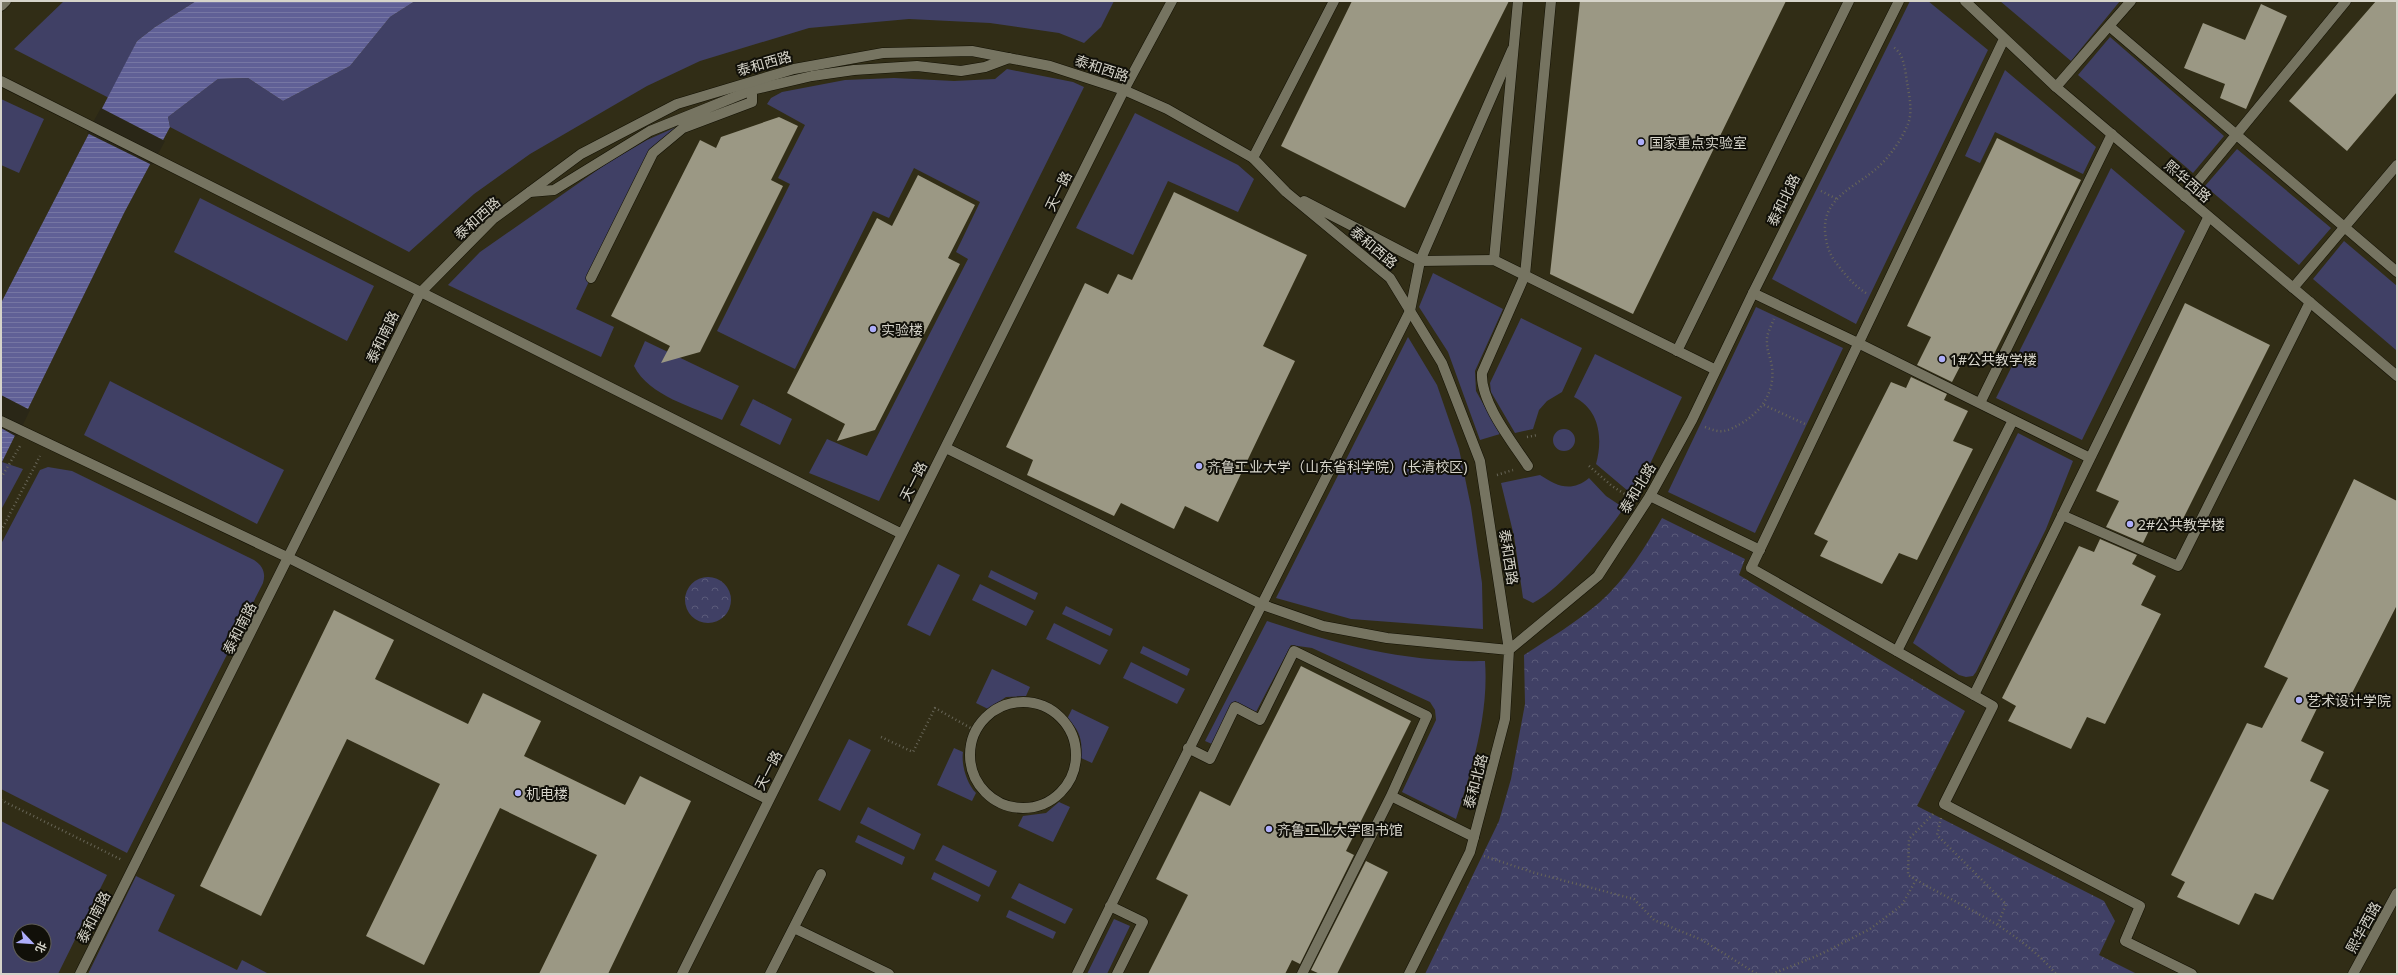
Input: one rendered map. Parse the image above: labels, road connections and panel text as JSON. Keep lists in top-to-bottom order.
{
  "streets": {
    "street": [
      "泰和西路",
      "熙华西路",
      "天一路",
      "泰和北路",
      "泰和南路"
    ]
  },
  "crossings": [
    ["泰和西路", "天一路"],
    ["泰和西路", "泰和北路"],
    ["泰和西路", "泰和南路"]
  ],
  "places": [
    "国家重点实验室",
    "实验楼",
    "1#公共教学楼",
    "齐鲁工业大学（山东省科学院）(长清校区)",
    "2#公共教学楼",
    "艺术设计学院",
    "机电楼",
    "齐鲁工业大学图书馆"
  ],
  "north": "bottom right"
}
